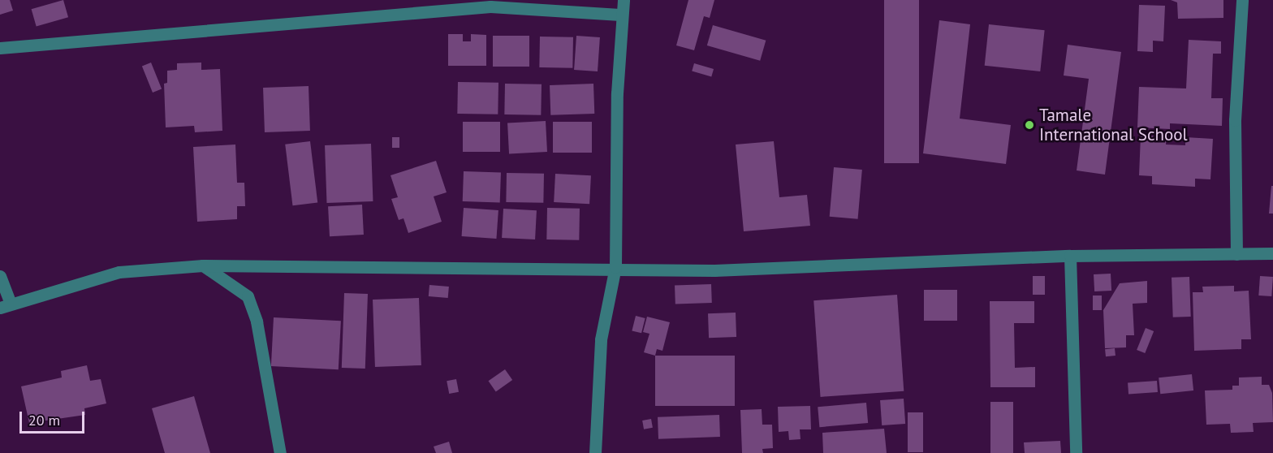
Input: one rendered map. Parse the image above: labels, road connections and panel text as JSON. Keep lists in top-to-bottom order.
{
  "places": ["Tamale International School"],
  "scale_bar": "20 m"
}
